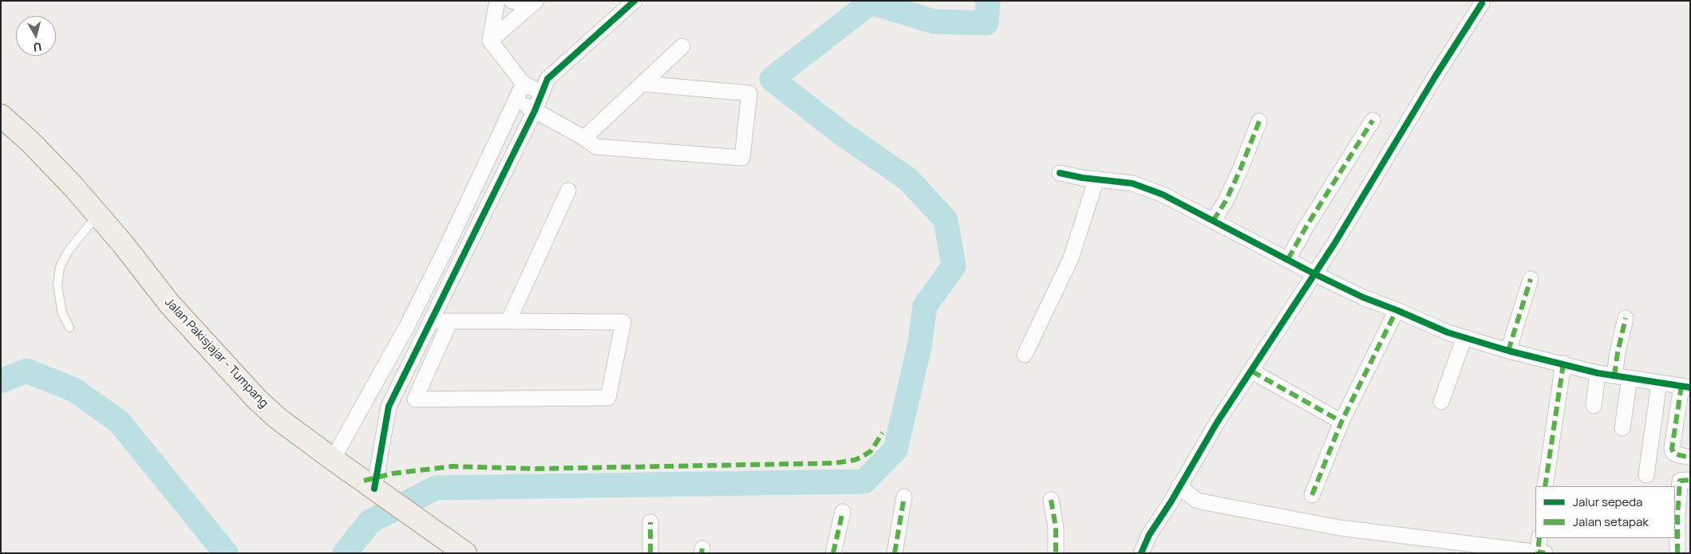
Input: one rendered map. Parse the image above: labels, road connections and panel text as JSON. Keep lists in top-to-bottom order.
{
  "streets": {
    "main road": ["Jalan Pakisjajar - Tumpang"]
  },
  "legend": ["Jalur sepeda", "Jalan setapak"],
  "north": "bottom"
}
